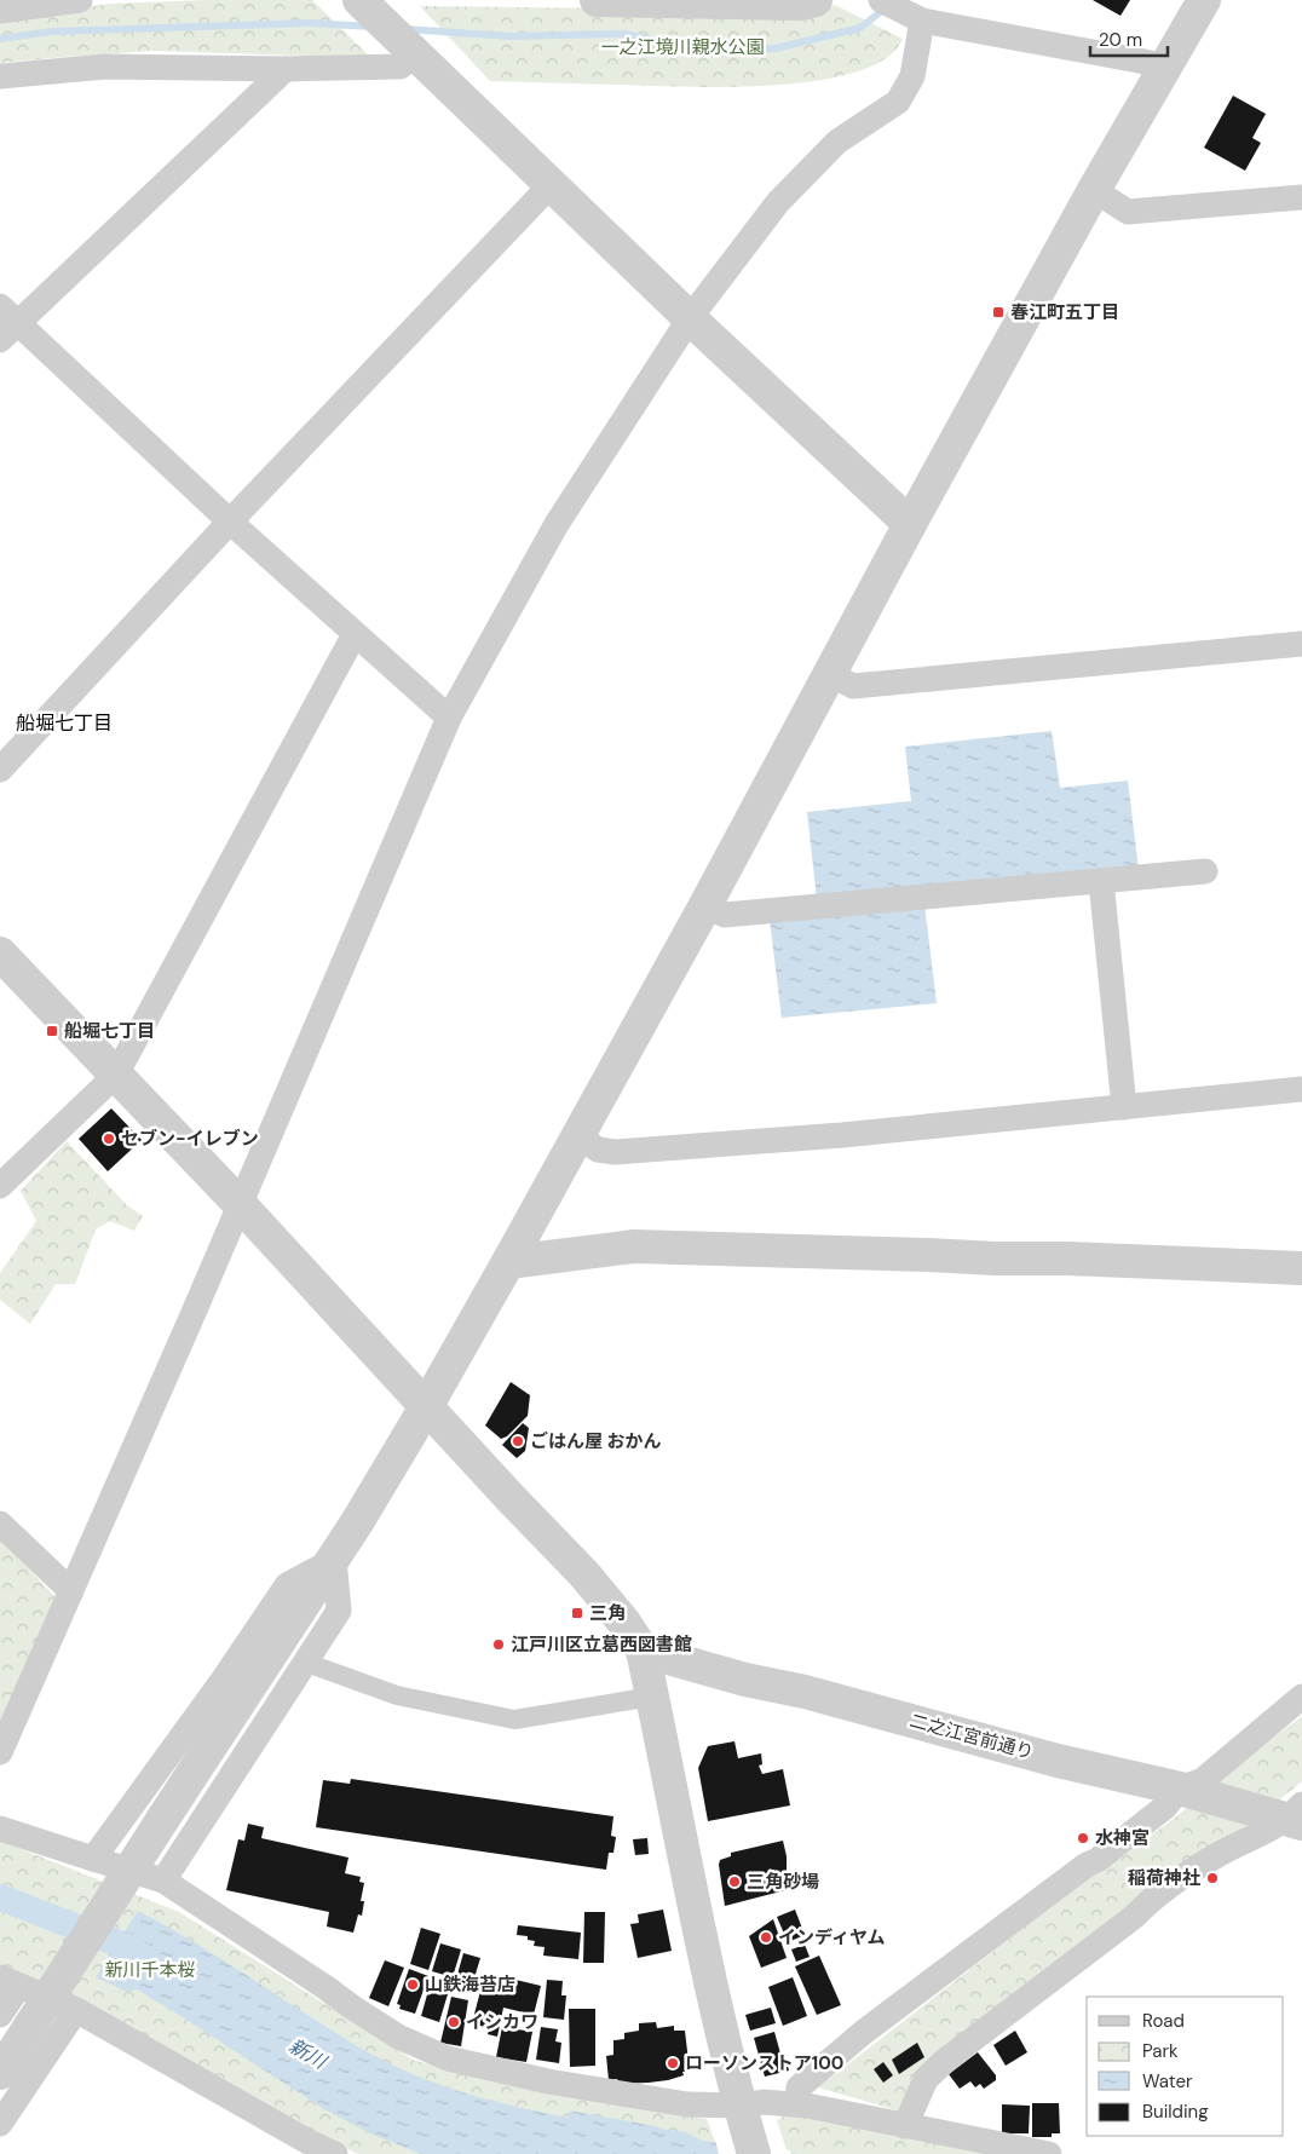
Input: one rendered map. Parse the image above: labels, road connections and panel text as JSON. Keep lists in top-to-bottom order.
{
  "streets": {
    "street": ["二之江宮前通り"]
  },
  "districts": ["船堀七丁目"],
  "water": ["新川"],
  "parks": ["一之江境川親水公園", "新川千本桜"],
  "places": {
    "transit": ["春江町五丁目", "船堀七丁目", "三角"],
    "other": [
      "セブン-イレブン",
      "ごはん屋 おかん",
      "江戸川区立葛西図書館",
      "水神宮",
      "稲荷神社",
      "三角砂場",
      "インディヤム",
      "山鉄海苔店",
      "イシカワ",
      "ローソンストア100"
    ]
  },
  "legend": [
    "Road",
    "Park",
    "Water",
    "Building"
  ],
  "scale_bar": "20 m"
}
